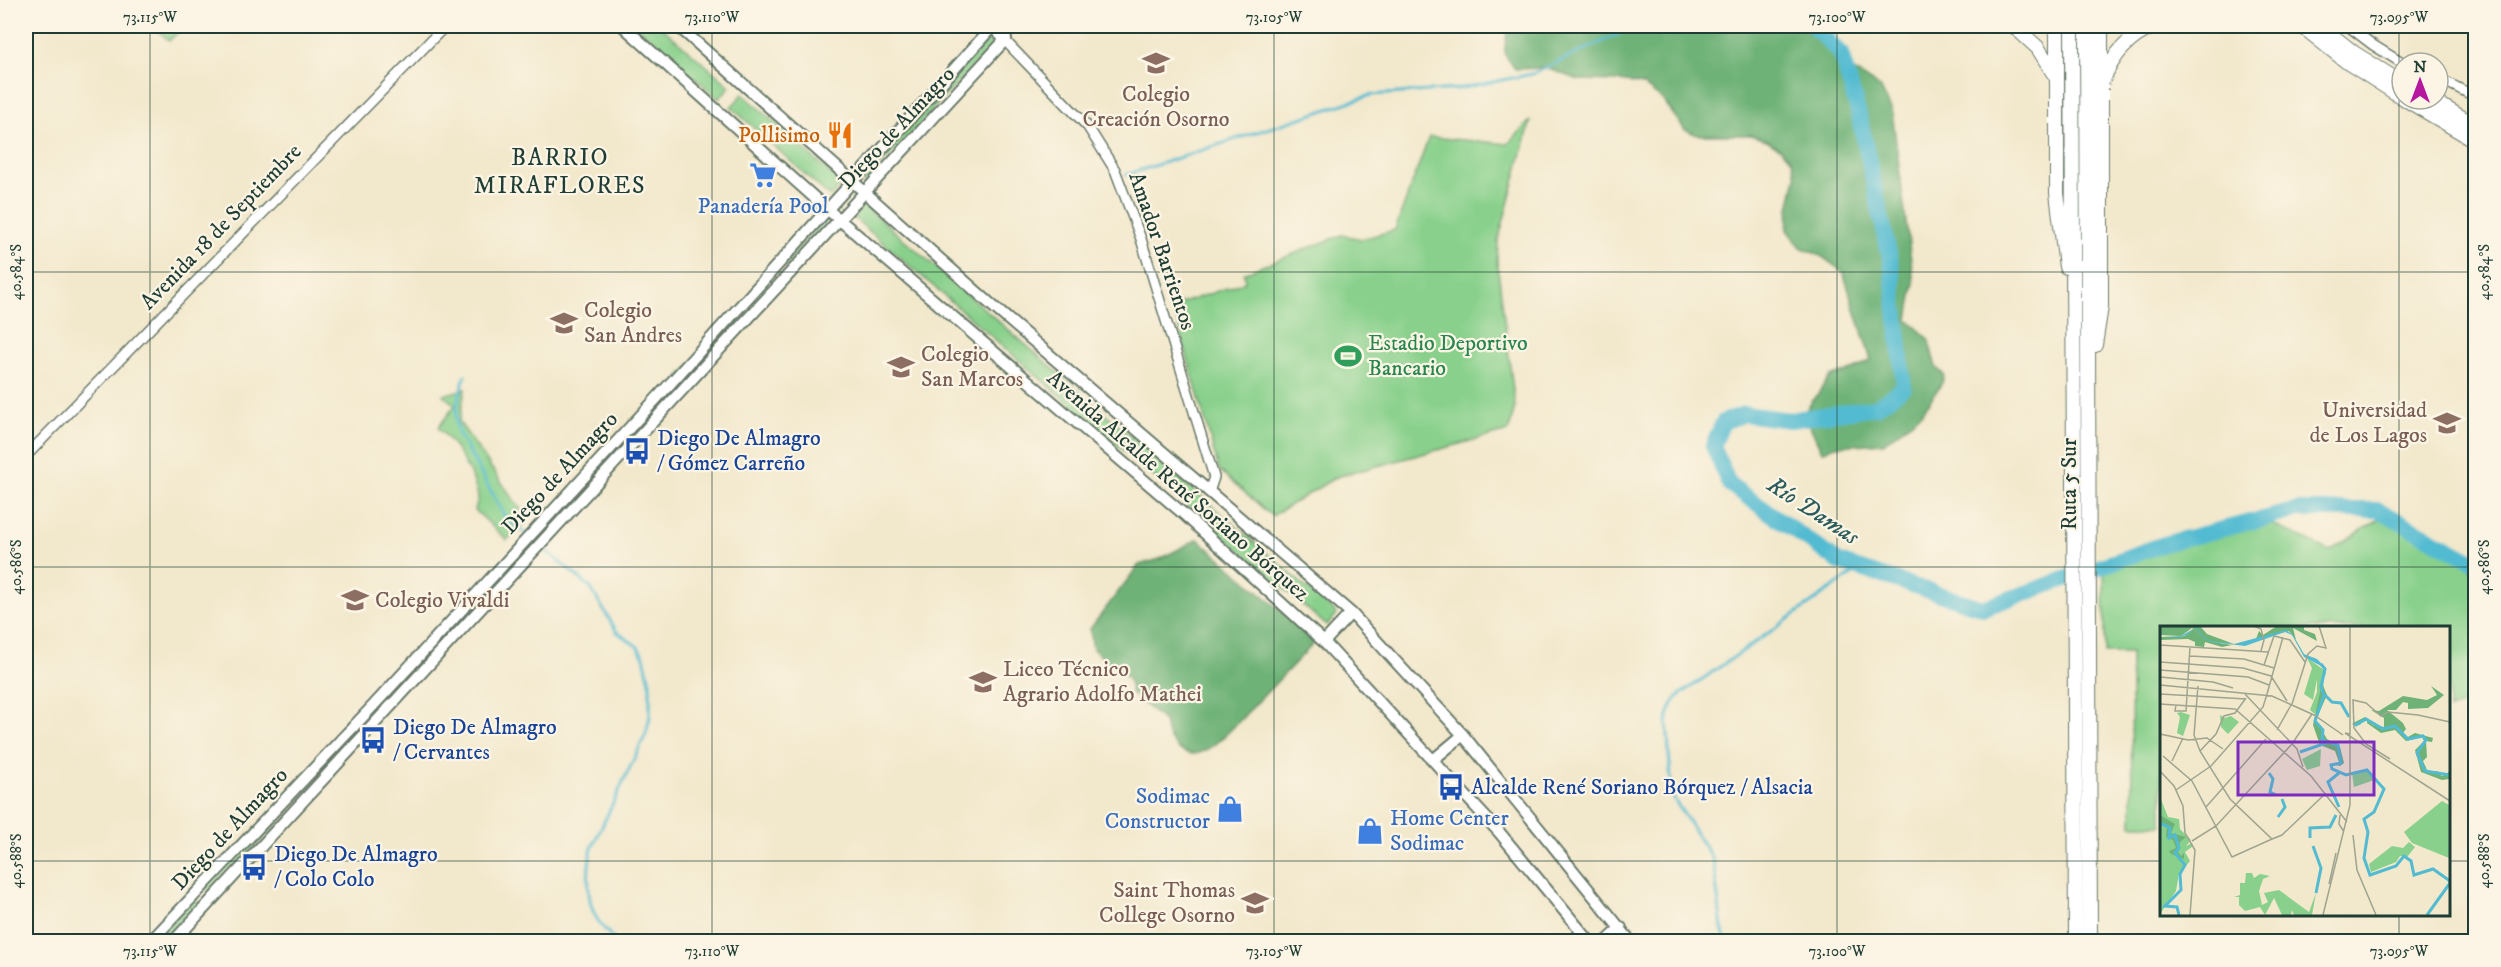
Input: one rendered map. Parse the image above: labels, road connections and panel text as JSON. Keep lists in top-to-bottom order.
{
  "streets": {
    "highway": ["Ruta 5 Sur"],
    "main road": ["Diego de Almagro", "Avenida Alcalde René Soriano Bórquez"],
    "street": ["Avenida 18 de Septiembre", "Amador Barrientos"]
  },
  "crossings": [
    ["Diego de Almagro", "Amador Barrientos"],
    ["Diego de Almagro", "Avenida Alcalde René Soriano Bórquez"],
    ["Amador Barrientos", "Avenida Alcalde René Soriano Bórquez"]
  ],
  "districts": ["BARRIO MIRAFLORES"],
  "water": ["Río Damas"],
  "places": {
    "school or university": [
      "Colegio Creación Osorno",
      "Colegio San Andres",
      "Colegio San Marcos",
      "Universidad de Los Lagos",
      "Colegio Vivaldi",
      "Liceo Técnico Agrario Adolfo Mathei",
      "Saint Thomas College Osorno"
    ],
    "restaurant": ["Pollisimo"],
    "supermarket": ["Panadería Pool"],
    "sports": ["Estadio Deportivo Bancario"],
    "bus stop": [
      "Diego De Almagro / Gómez Carreño",
      "Diego De Almagro / Cervantes",
      "Alcalde René Soriano Bórquez / Alsacia",
      "Diego De Almagro / Colo Colo"
    ],
    "shop": ["Sodimac Constructor", "Home Center Sodimac"]
  },
  "north": "top",
  "coordinates": [
    "73.115°W",
    "73.110°W",
    "73.105°W",
    "73.100°W",
    "73.095°W",
    "40.584°S",
    "40.586°S",
    "40.588°S"
  ]
}
